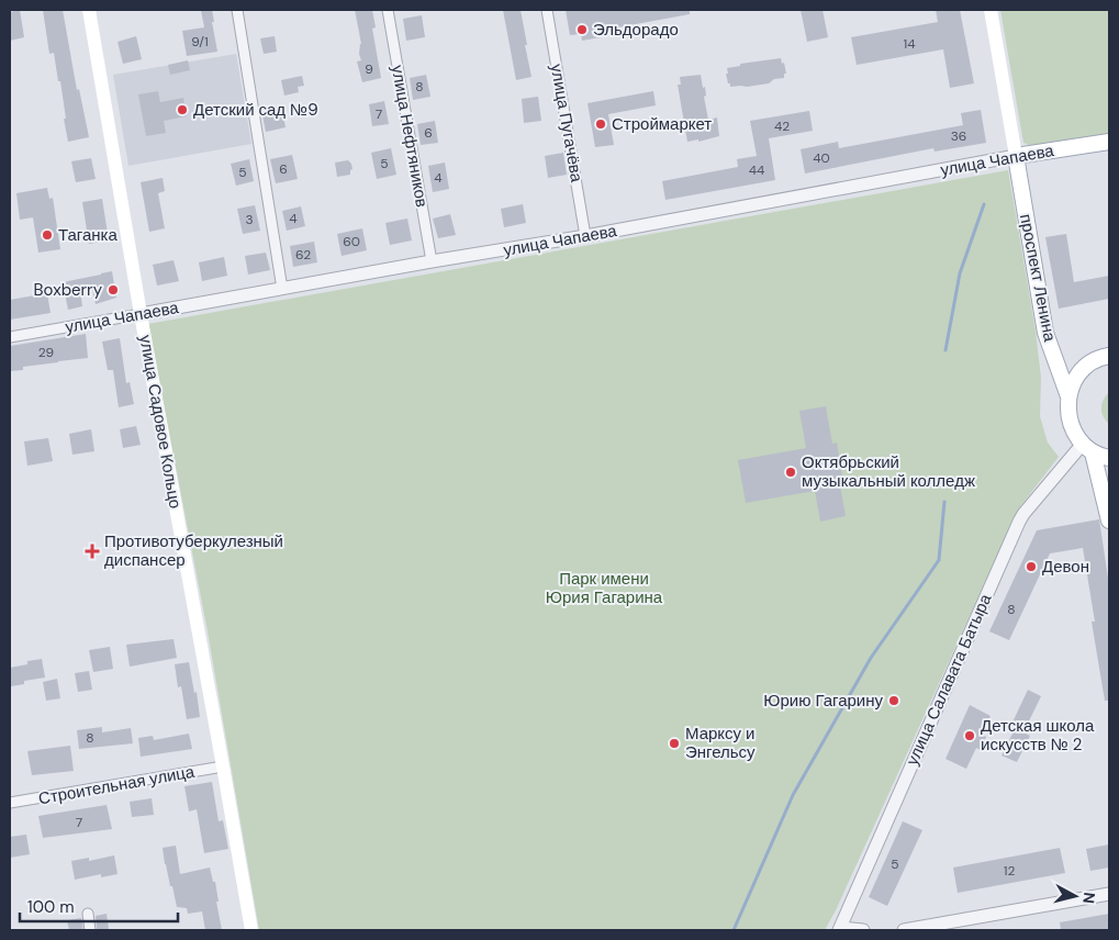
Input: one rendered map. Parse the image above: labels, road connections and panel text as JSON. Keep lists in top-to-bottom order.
{
  "streets": {
    "main road": ["улица Чапаева", "проспект Ленина", "улица Садовое Кольцо"],
    "street": [
      "улица Пугачёва",
      "улица Нефтяников",
      "улица Салавата Батыра",
      "Строительная улица"
    ]
  },
  "crossings": [
    ["улица Пугачёва", "улица Чапаева"],
    ["улица Нефтяников", "улица Чапаева"],
    ["улица Чапаева", "проспект Ленина"],
    ["улица Чапаева", "улица Садовое Кольцо"],
    ["улица Садовое Кольцо", "Строительная улица"]
  ],
  "parks": ["Парк имени Юрия Гагарина"],
  "places": {
    "other": [
      "Эльдорадо",
      "Детский сад №9",
      "Строймаркет",
      "Таганка",
      "Boxberry",
      "Октябрьский музыкальный колледж",
      "Девон",
      "Юрию Гагарину",
      "Детская школа искусств № 2",
      "Марксу и Энгельсу"
    ],
    "health": ["Противотуберкулезный диспансер"]
  },
  "house_numbers": [
    "9/1",
    "14",
    "9",
    "8",
    "7",
    "42",
    "6",
    "36",
    "40",
    "5",
    "6",
    "44",
    "5",
    "4",
    "4",
    "3",
    "60",
    "62",
    "29",
    "8",
    "8",
    "7",
    "5",
    "12"
  ],
  "scale_bar": "100 m",
  "north": "right"
}
